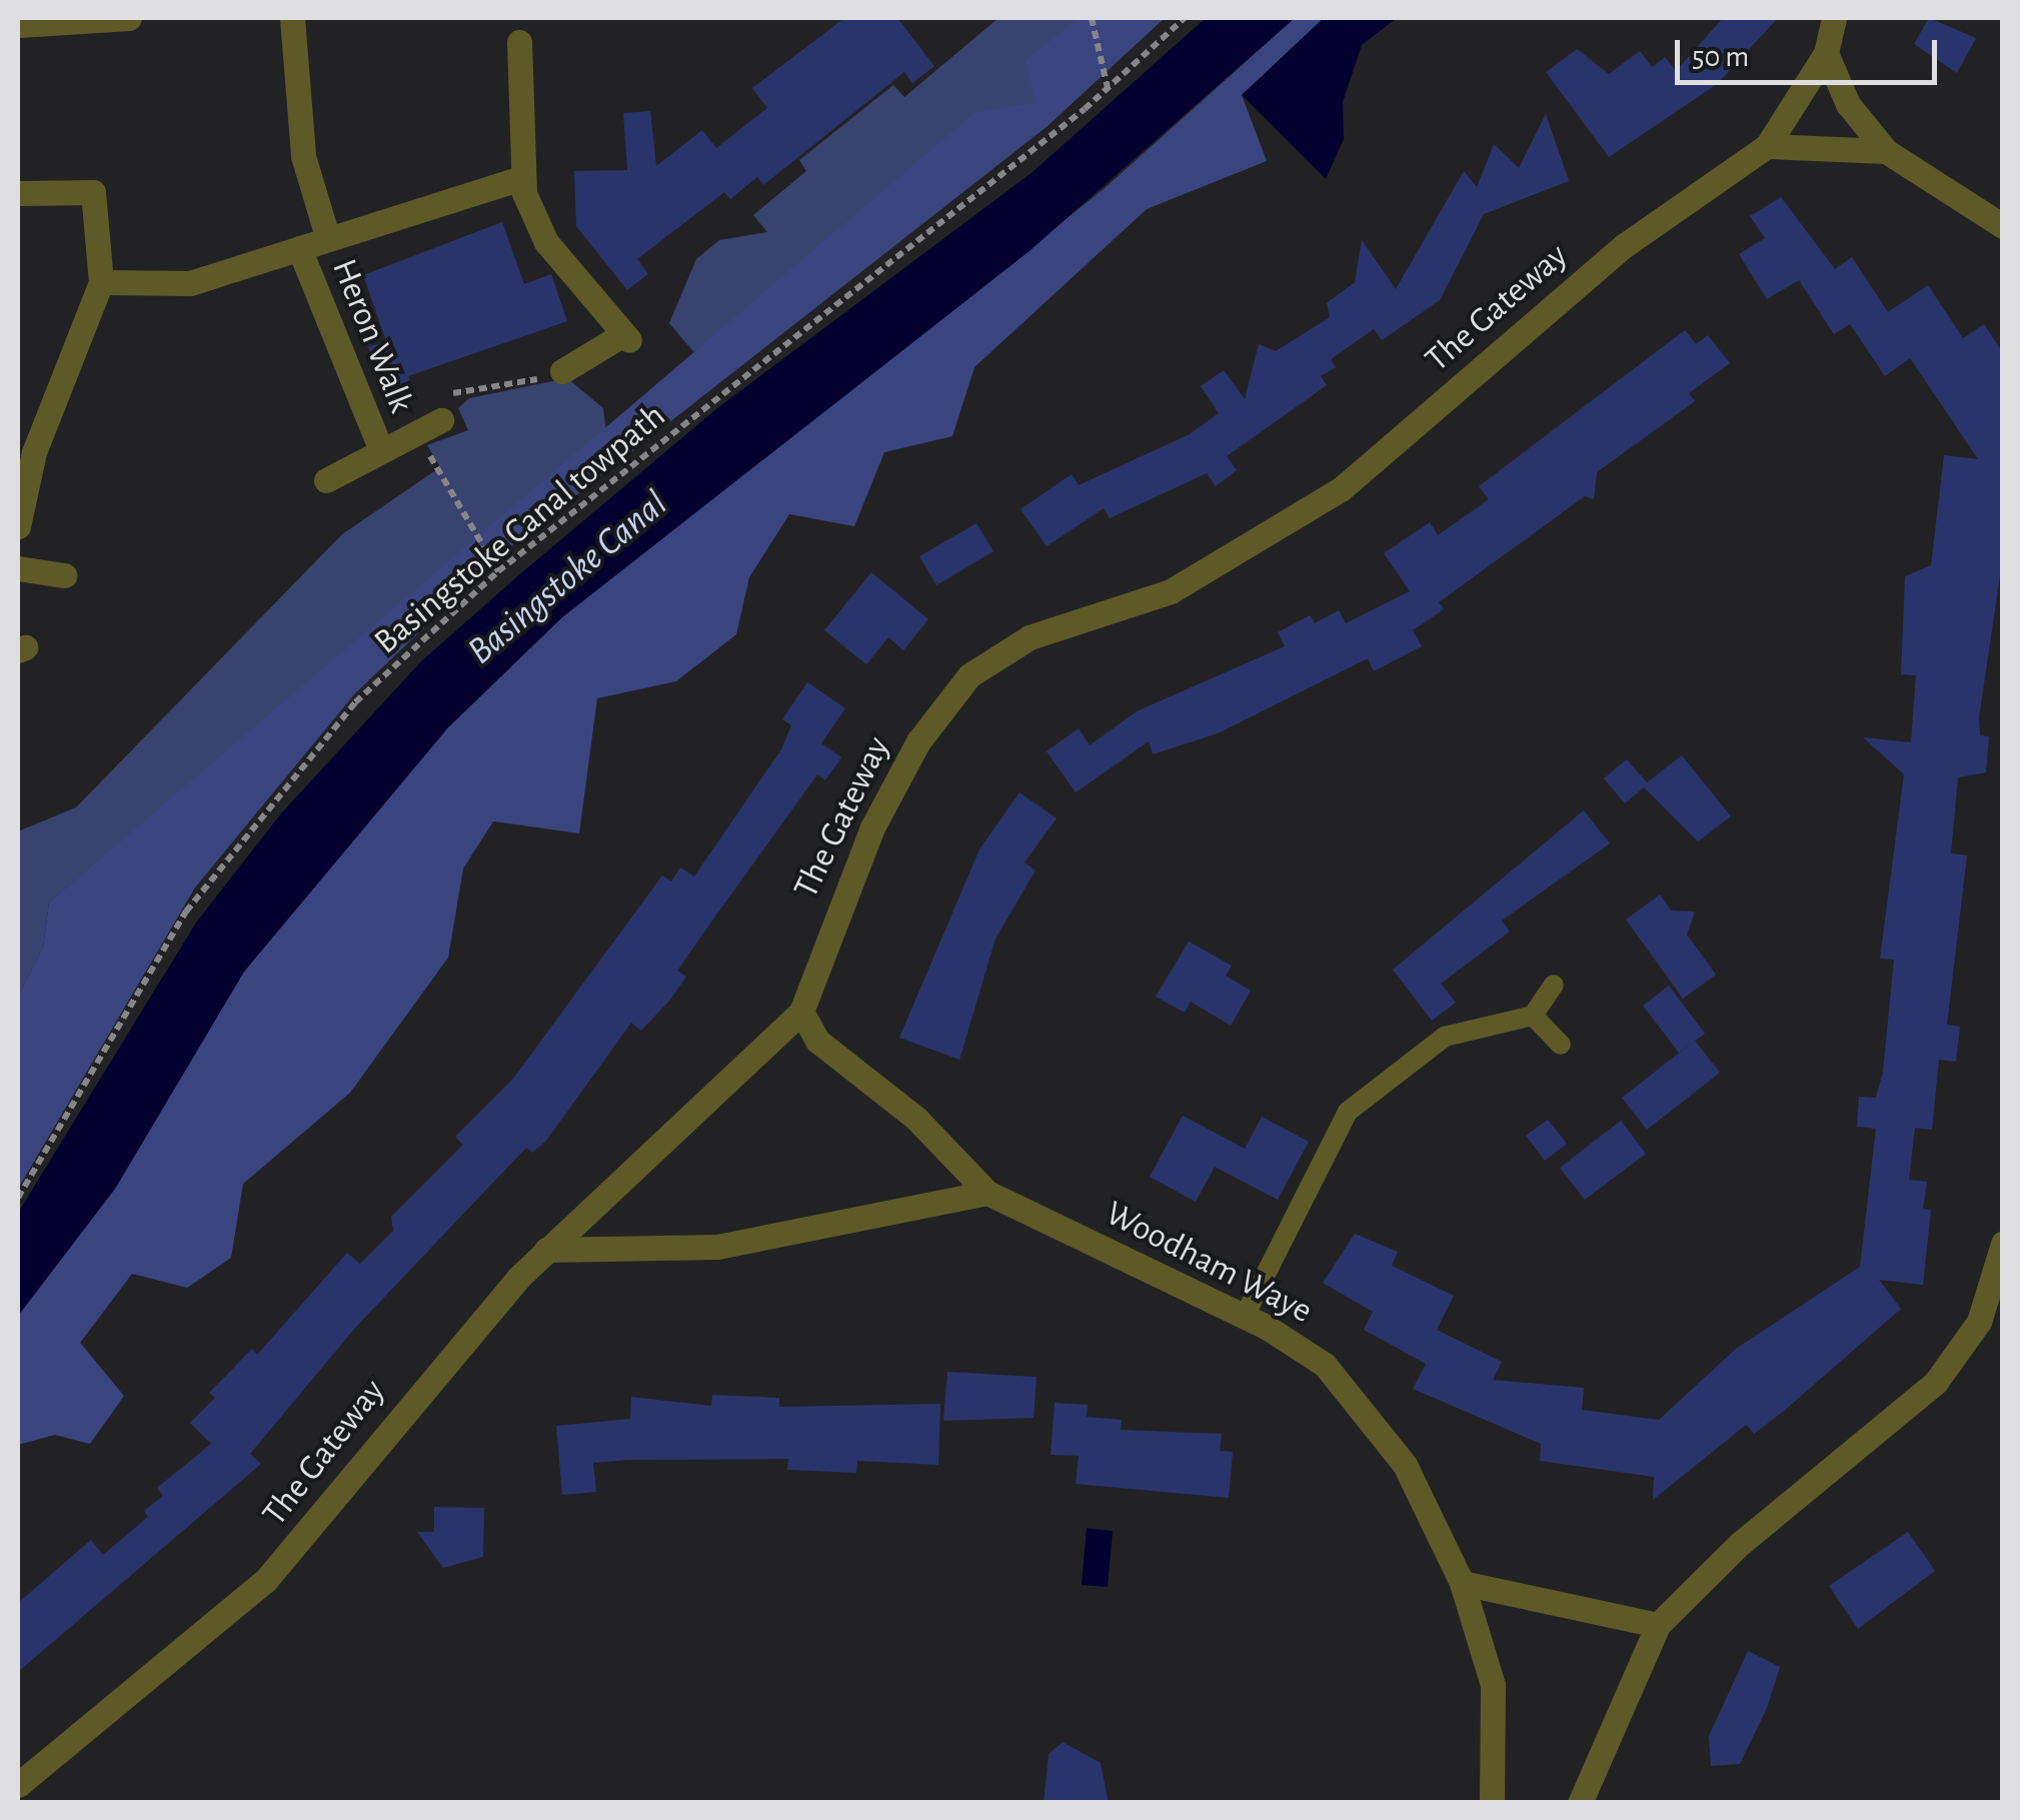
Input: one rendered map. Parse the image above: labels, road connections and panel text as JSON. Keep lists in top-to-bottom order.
{
  "streets": {
    "street": ["The Gateway", "Heron Walk", "Woodham Waye"],
    "path": ["Basingstoke Canal towpath"]
  },
  "crossings": [
    ["The Gateway", "Woodham Waye"]
  ],
  "water": ["Basingstoke Canal"],
  "scale_bar": "50 m"
}
